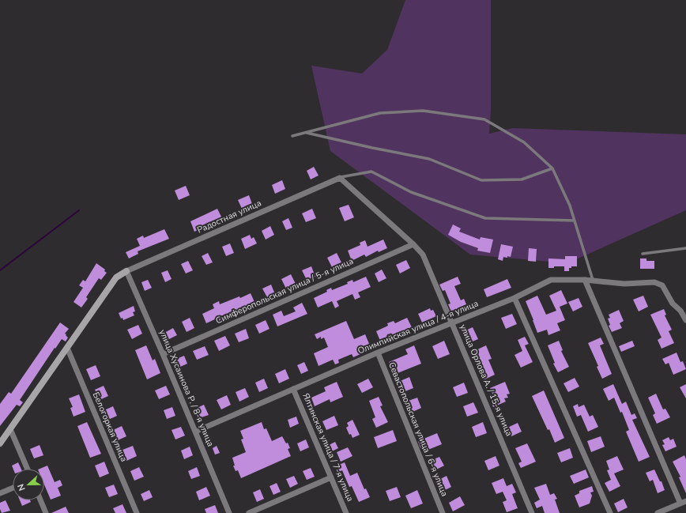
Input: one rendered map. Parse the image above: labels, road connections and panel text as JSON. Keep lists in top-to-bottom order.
{
  "streets": {
    "street": [
      "Радостная улица",
      "Симферопольская улица / 5-я улица",
      "Олимпийская улица / 4-я улица",
      "улица Орлова А. / 15-я улица",
      "улица Хусаинова Р. / 8-я улица",
      "Белогоркая улица",
      "Севастопольская улица / 6-я улица",
      "Ялтинская улица / 7-я улица"
    ]
  },
  "crossings": [
    ["Радостная улица", "улица Орлова А. / 15-я улица"],
    ["Радостная улица", "улица Хусаинова Р. / 8-я улица"],
    ["Симферопольская улица / 5-я улица", "улица Орлова А. / 15-я улица"],
    ["Симферопольская улица / 5-я улица", "улица Хусаинова Р. / 8-я улица"],
    ["Олимпийская улица / 4-я улица", "улица Орлова А. / 15-я улица"],
    ["Олимпийская улица / 4-я улица", "улица Хусаинова Р. / 8-я улица"],
    ["Олимпийская улица / 4-я улица", "Севастопольская улица / 6-я улица"],
    ["Олимпийская улица / 4-я улица", "Ялтинская улица / 7-я улица"]
  ],
  "north": "left"
}
